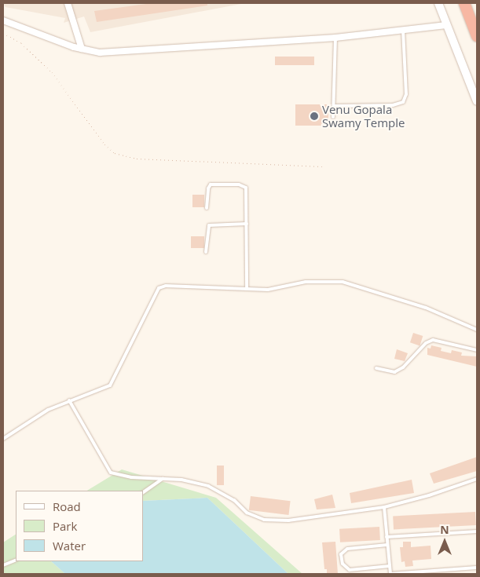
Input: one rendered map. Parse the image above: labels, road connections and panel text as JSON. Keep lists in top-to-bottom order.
{
  "places": ["Venu Gopala Swamy Temple"],
  "legend": ["Road", "Park", "Water"],
  "north": "top"
}
